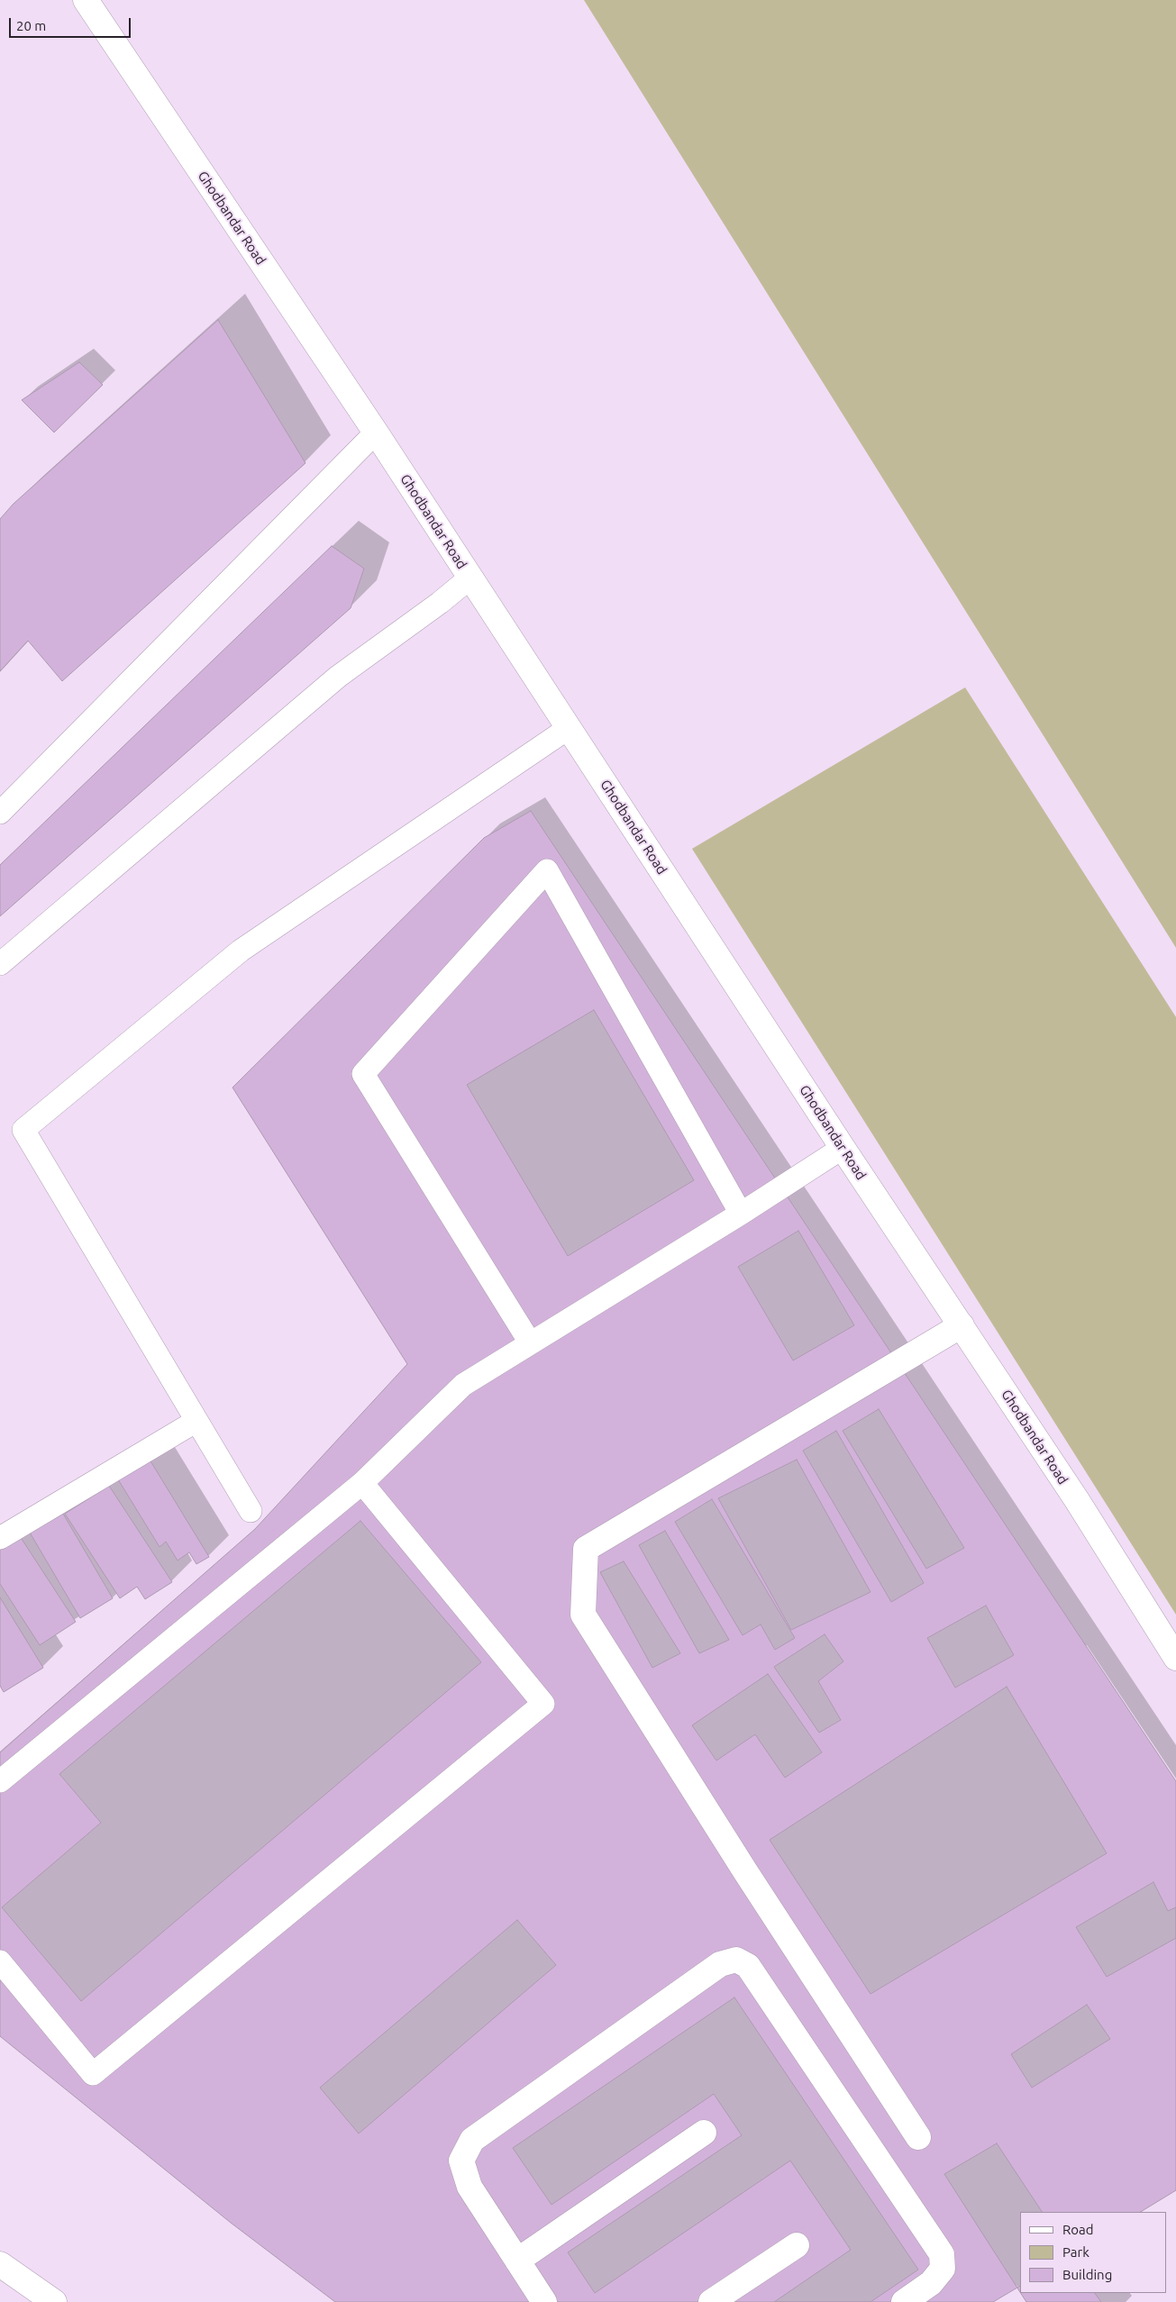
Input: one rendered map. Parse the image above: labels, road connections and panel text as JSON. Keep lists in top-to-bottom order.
{
  "streets": {
    "street": ["Ghodbandar Road"]
  },
  "legend": ["Road", "Park", "Building"],
  "scale_bar": "20 m"
}
